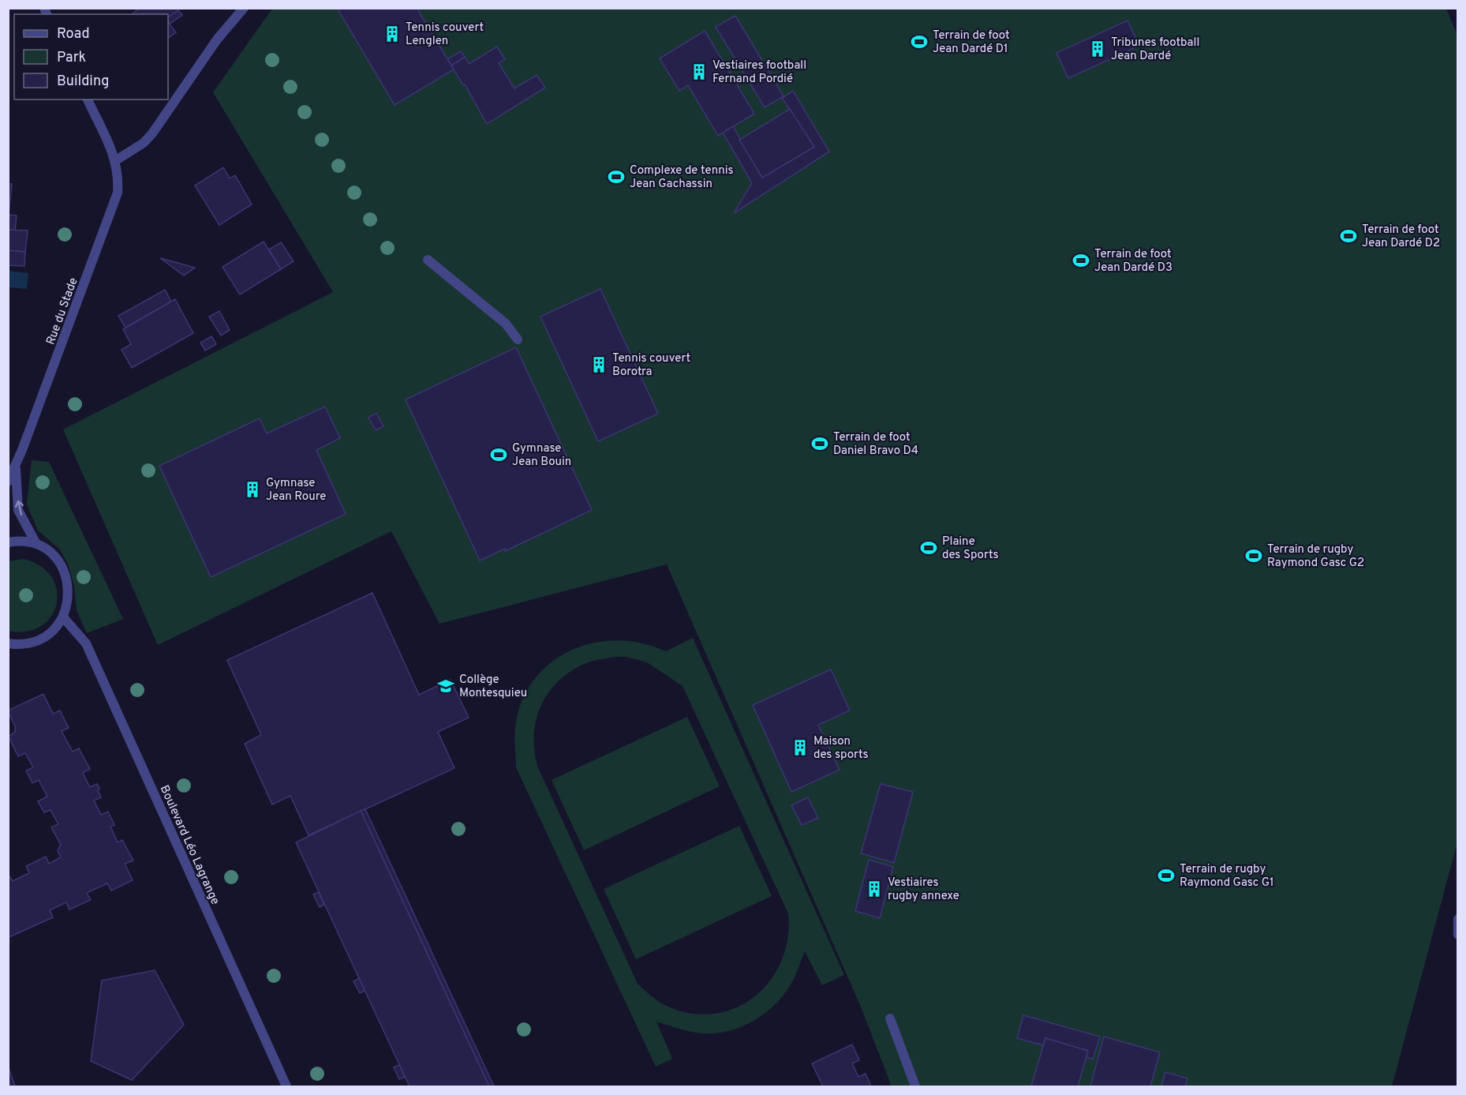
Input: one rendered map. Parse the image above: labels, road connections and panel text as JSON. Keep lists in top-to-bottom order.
{
  "streets": {
    "street": ["Rue du Stade", "Boulevard Léo Lagrange"]
  },
  "places": {
    "building": [
      "Tennis couvert Lenglen",
      "Tribunes football Jean Dardé",
      "Vestiaires football Fernand Pordié",
      "Tennis couvert Borotra",
      "Gymnase Jean Roure",
      "Maison des sports",
      "Vestiaires rugby annexe"
    ],
    "sports": [
      "Terrain de foot Jean Dardé D1",
      "Complexe de tennis Jean Gachassin",
      "Terrain de foot Jean Dardé D2",
      "Terrain de foot Jean Dardé D3",
      "Terrain de foot Daniel Bravo D4",
      "Gymnase Jean Bouin",
      "Plaine des Sports",
      "Terrain de rugby Raymond Gasc G2",
      "Terrain de rugby Raymond Gasc G1"
    ],
    "school or university": ["Collège Montesquieu"]
  },
  "legend": ["Road", "Park", "Building"]
}
